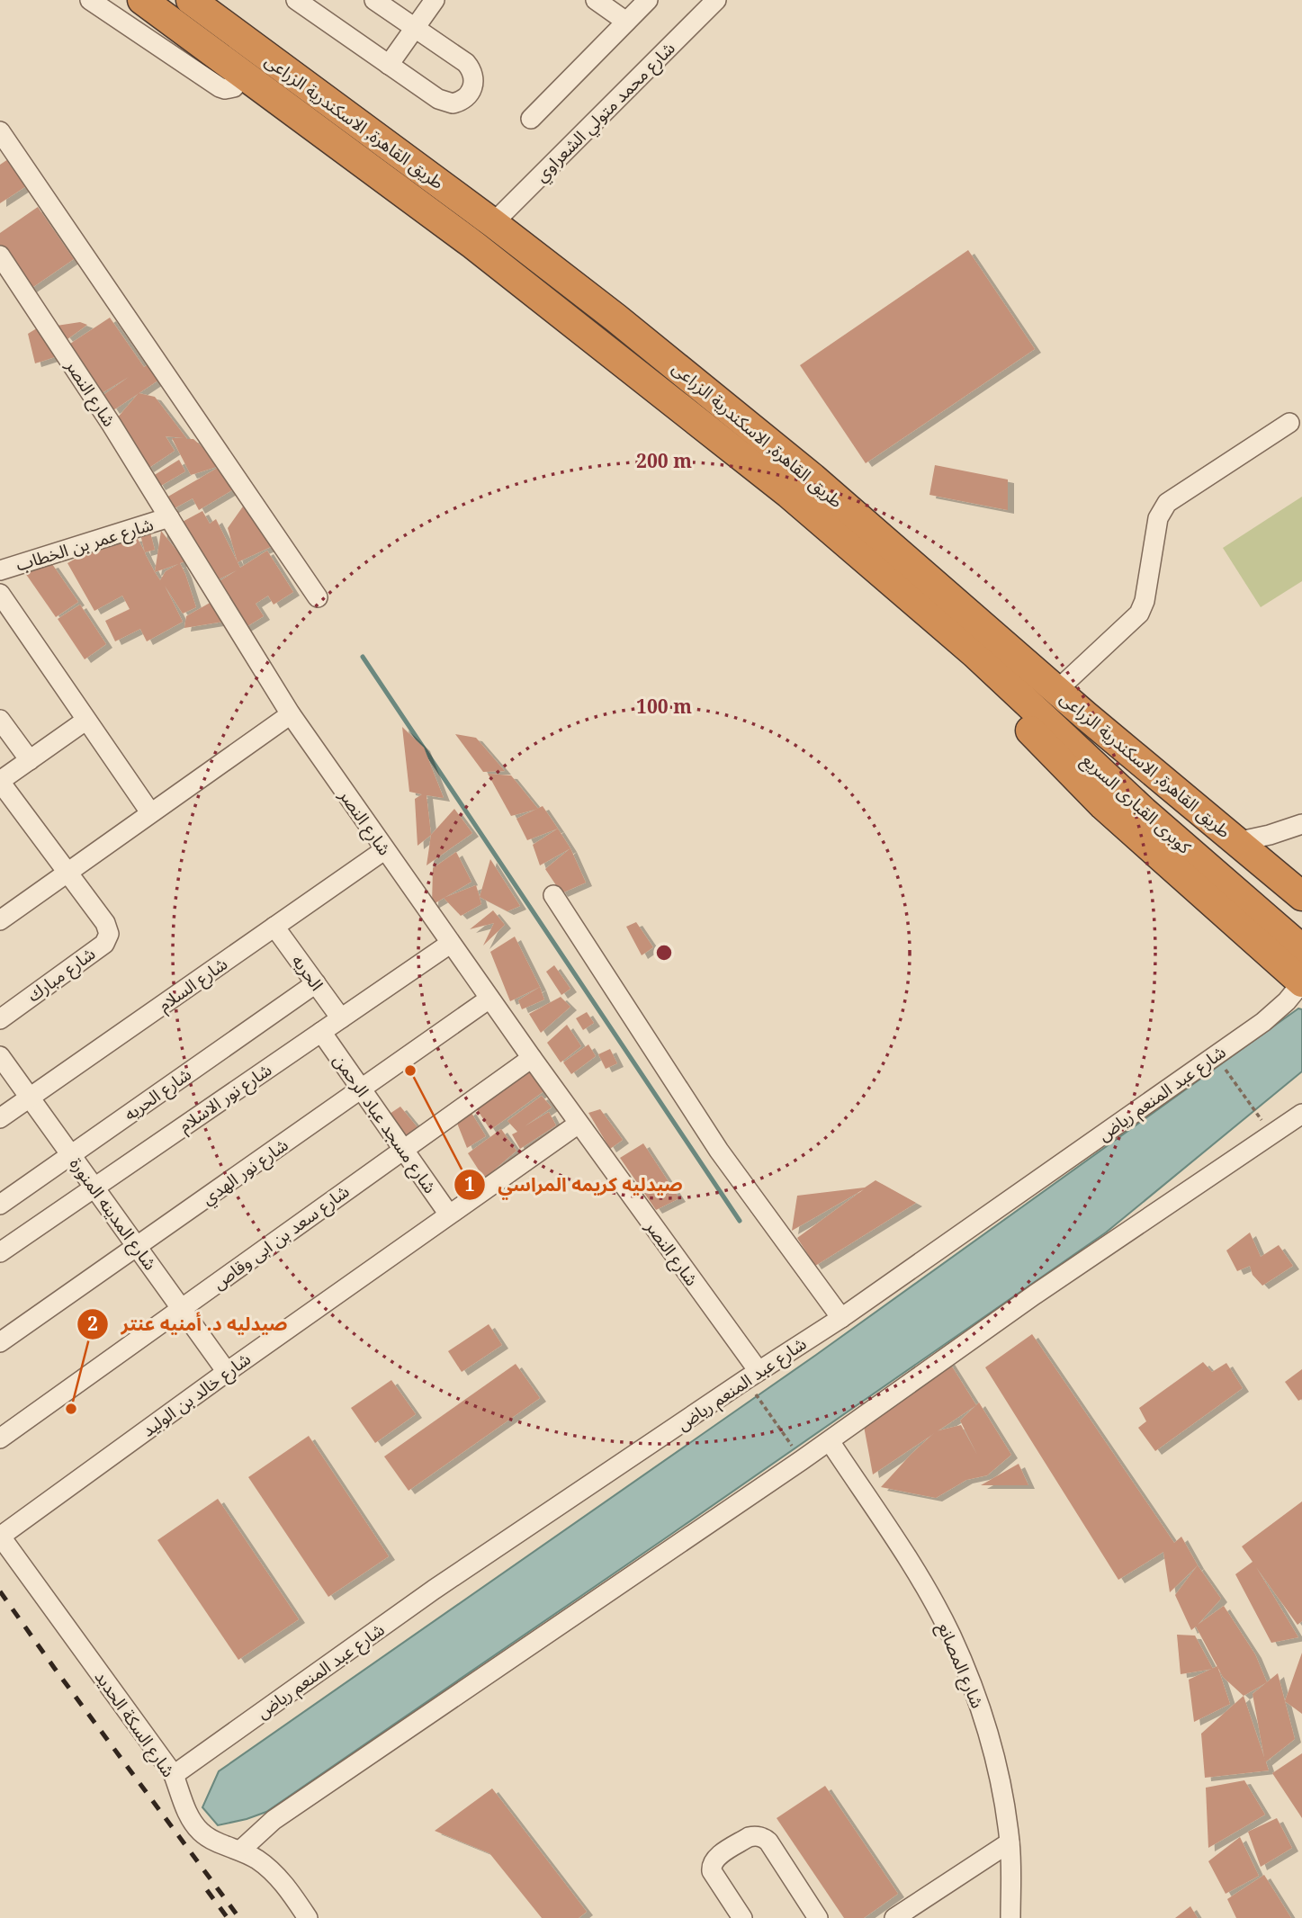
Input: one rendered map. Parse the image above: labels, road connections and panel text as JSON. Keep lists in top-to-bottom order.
{
  "streets": {
    "highway": ["طريق القاهرة, الاسكندرية الزراعى", "كوبرى القبارى السريع"],
    "street": [
      "شارع محمد متولي الشعراوي",
      "شارع النصر",
      "شارع عمر بن الخطاب",
      "الحريه",
      "شارع مبارك",
      "شارع السلام",
      "شارع عبد المنعم رياض",
      "شارع الحريه",
      "شارع نور الاسلام",
      "شارع مسجد عباد الرحمن",
      "شارع نور الهدي",
      "شارع المدينه المنورة",
      "شارع سعد بن ابى وقاص",
      "شارع خالد بن الوليد",
      "شارع المصانع",
      "شارع السكة الحديد"
    ]
  },
  "crossings": [
    ["شارع محمد متولي الشعراوي", "طريق القاهرة, الاسكندرية الزراعى"],
    ["طريق القاهرة, الاسكندرية الزراعى", "كوبرى القبارى السريع"],
    ["شارع النصر", "شارع عمر بن الخطاب"],
    ["شارع النصر", "شارع السلام"],
    ["شارع النصر", "شارع عبد المنعم رياض"],
    ["شارع النصر", "شارع نور الاسلام"],
    ["شارع النصر", "شارع نور الهدي"],
    ["شارع النصر", "شارع سعد بن ابى وقاص"],
    ["شارع النصر", "شارع خالد بن الوليد"],
    ["الحريه", "شارع السلام"],
    ["الحريه", "شارع الحريه"],
    ["الحريه", "شارع نور الاسلام"],
    ["شارع السلام", "شارع المدينه المنورة"],
    ["شارع عبد المنعم رياض", "شارع السكة الحديد"],
    ["شارع الحريه", "شارع المدينه المنورة"],
    ["شارع نور الاسلام", "شارع مسجد عباد الرحمن"],
    ["شارع نور الاسلام", "شارع المدينه المنورة"],
    ["شارع مسجد عباد الرحمن", "شارع نور الهدي"],
    ["شارع مسجد عباد الرحمن", "شارع سعد بن ابى وقاص"],
    ["شارع مسجد عباد الرحمن", "شارع خالد بن الوليد"],
    ["شارع نور الهدي", "شارع المدينه المنورة"],
    ["شارع المدينه المنورة", "شارع سعد بن ابى وقاص"],
    ["شارع المدينه المنورة", "شارع خالد بن الوليد"],
    ["شارع خالد بن الوليد", "شارع السكة الحديد"]
  ],
  "places": ["صيدليه كريمه المراسي", "صيدليه د. أمنيه عنتر"],
  "rings": ["200 m", "100 m"]
}
